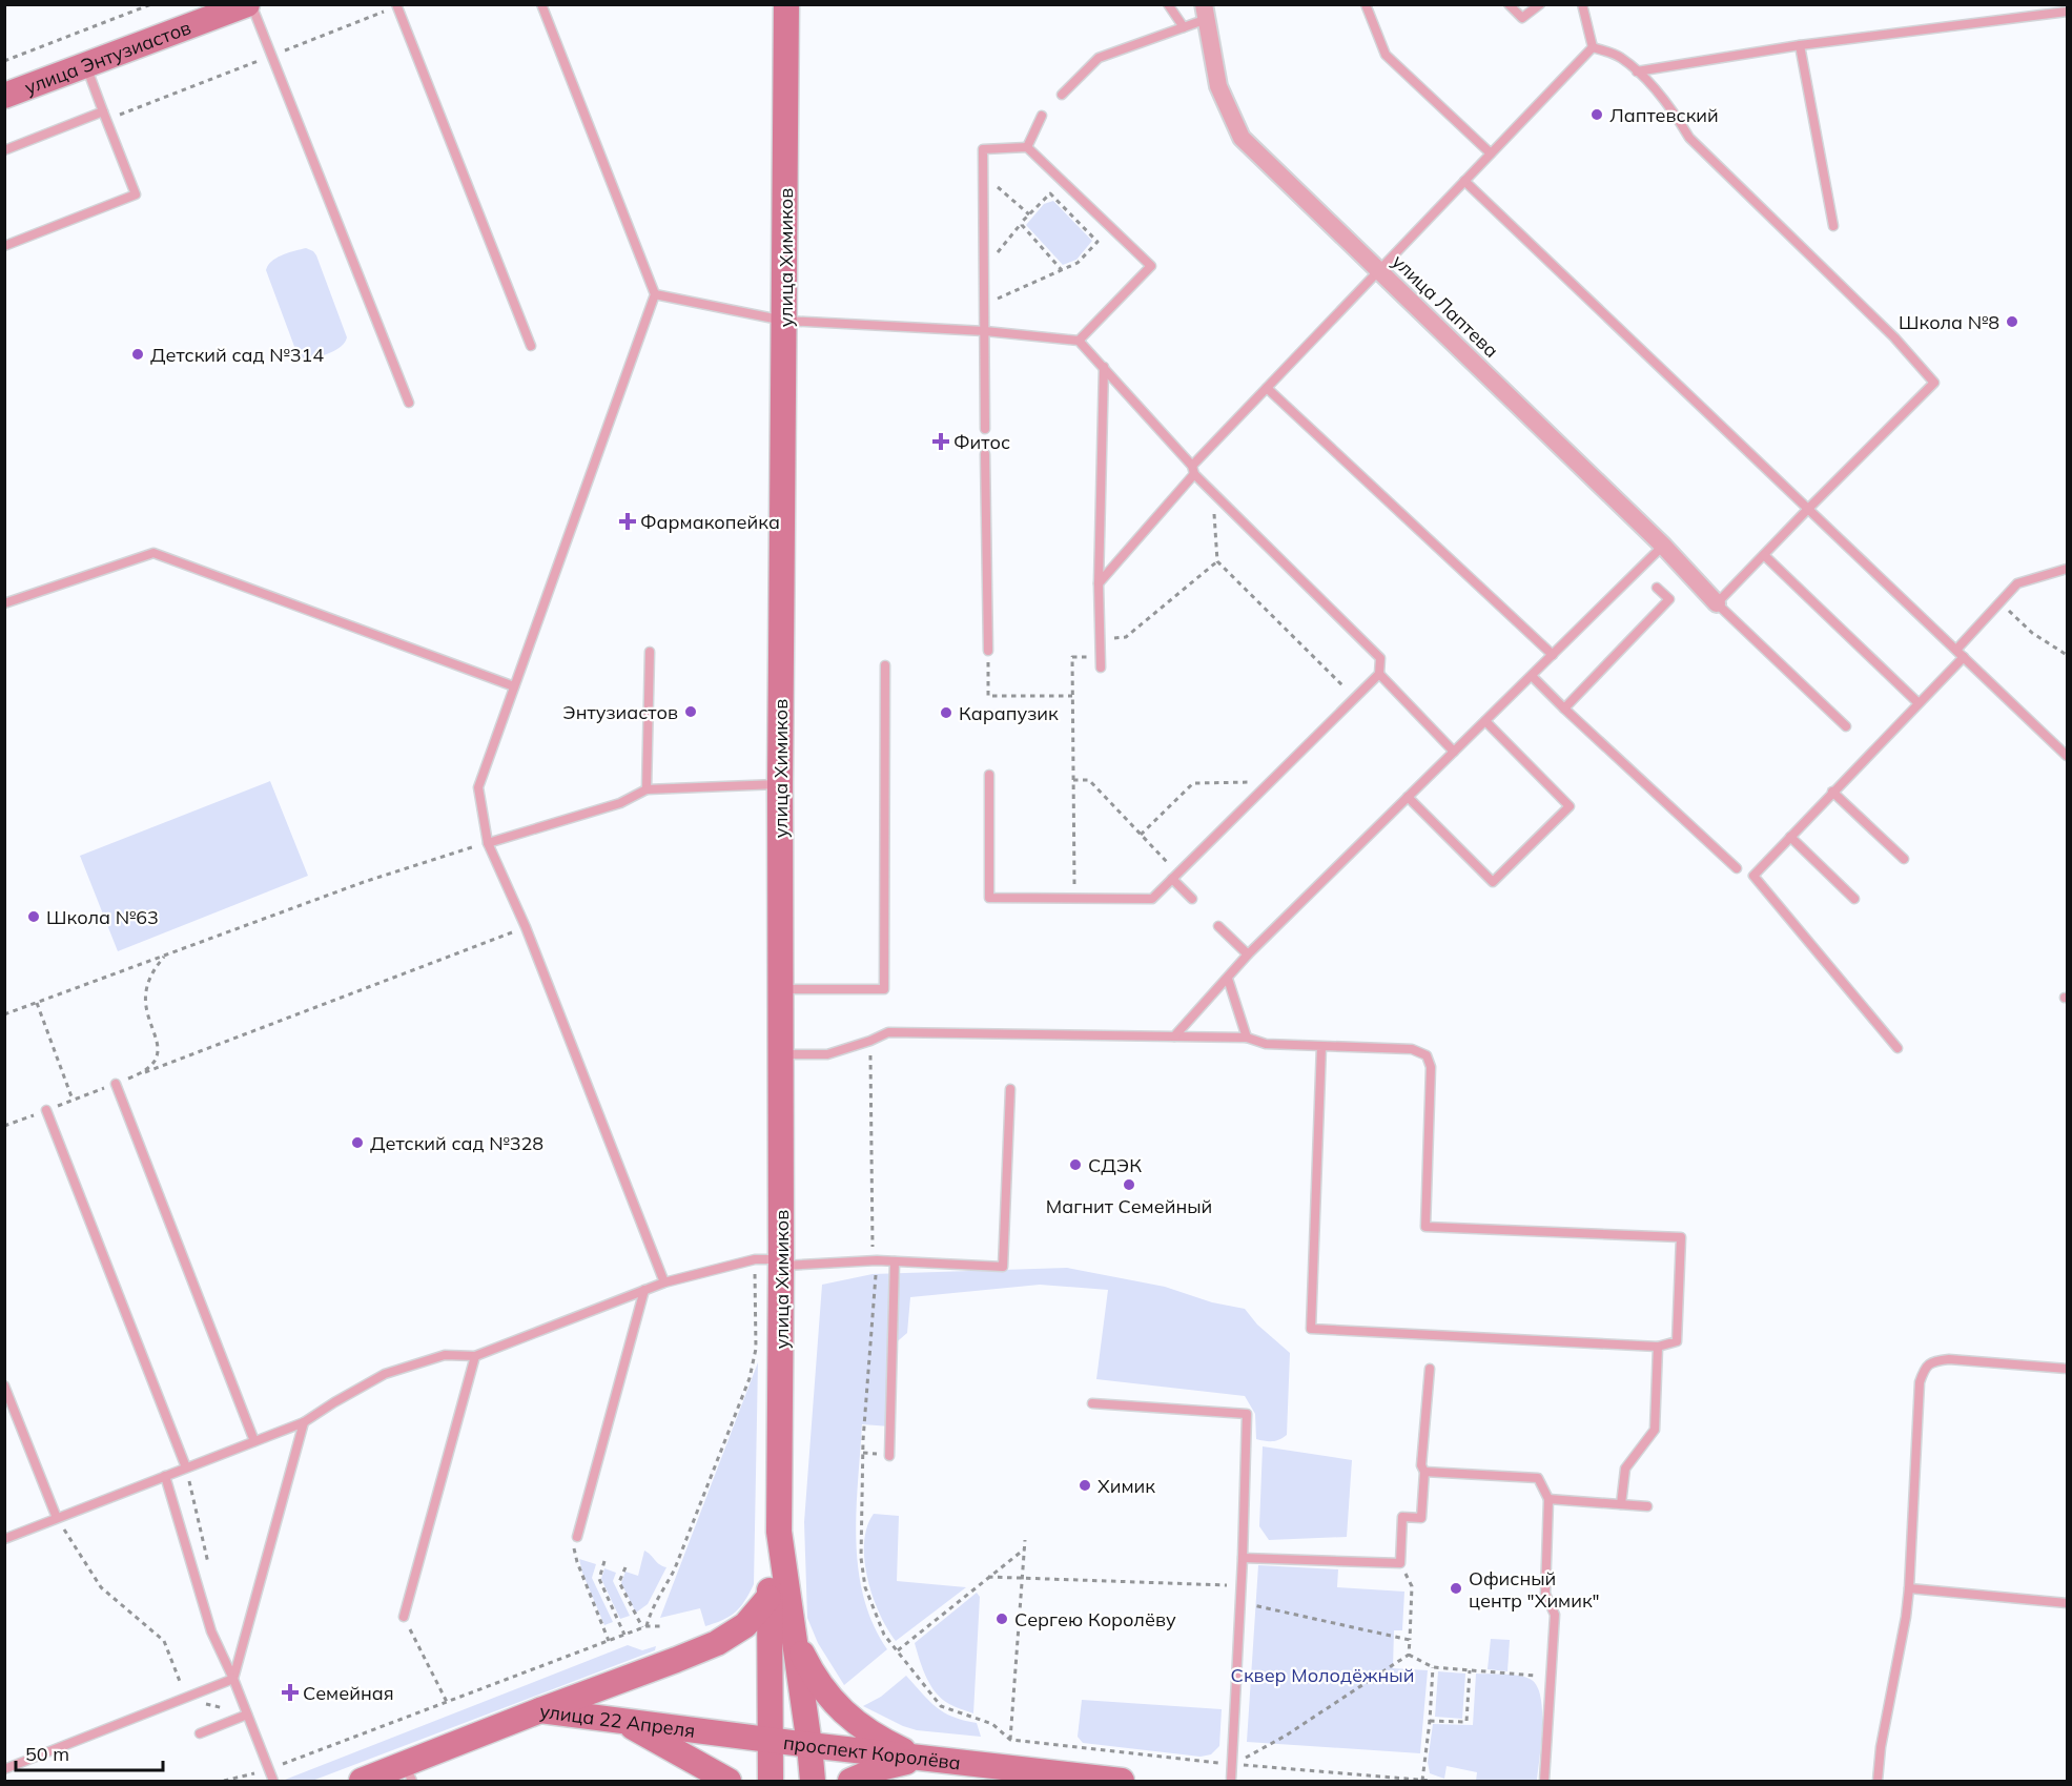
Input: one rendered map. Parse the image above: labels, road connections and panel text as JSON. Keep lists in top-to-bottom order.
{
  "streets": {
    "main road": [
      "улица Энтузиастов",
      "улица Химиков",
      "улица 22 Апреля",
      "проспект Королёва"
    ],
    "street": ["улица Лаптева"]
  },
  "crossings": [
    ["улица Химиков", "улица 22 Апреля"],
    ["улица Химиков", "проспект Королёва"],
    ["улица 22 Апреля", "проспект Королёва"]
  ],
  "parks": ["Сквер Молодёжный"],
  "places": {
    "other": [
      "Лаптевский",
      "Школа №8",
      "Детский сад №314",
      "Энтузиастов",
      "Карапузик",
      "Школа №63",
      "Детский сад №328",
      "СДЭК",
      "Магнит Семейный",
      "Химик",
      "Офисный центр \"Химик\"",
      "Сергею Королёву"
    ],
    "health": ["Фитос", "Фармакопейка", "Семейная"]
  },
  "scale_bar": "50 m"
}
